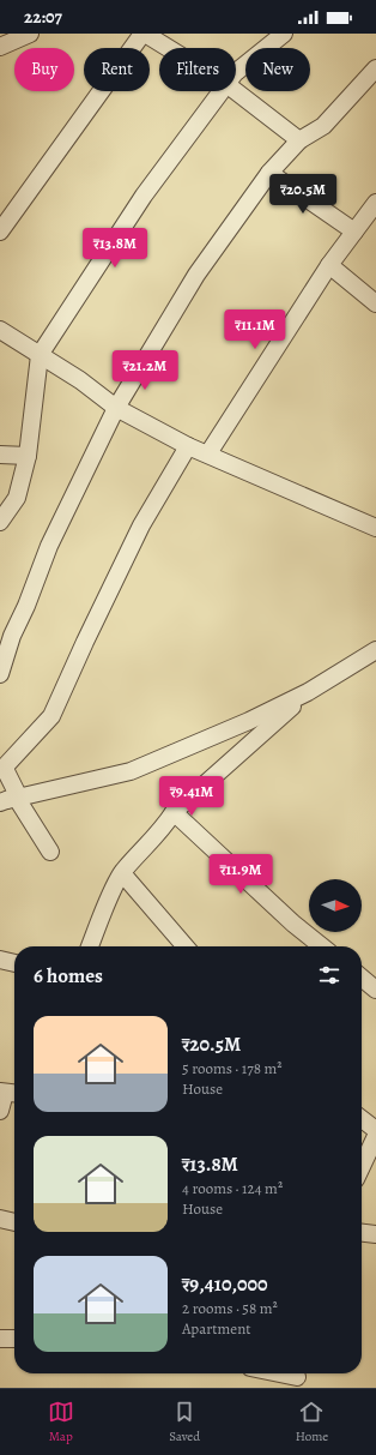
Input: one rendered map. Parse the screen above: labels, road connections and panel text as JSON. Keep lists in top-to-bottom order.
{
  "north": "right",
  "page": {
    "status": "22:07",
    "chip": [
      "Buy",
      "Rent",
      "Filters",
      "New"
    ],
    "price": [
      "₹20.5M",
      "₹13.8M",
      "₹11.1M",
      "₹21.2M",
      "₹9.41M",
      "₹11.9M"
    ],
    "heading": "6 homes",
    "list": [
      {
        "name": "₹20.5M",
        "note": "5 rooms · 178 m² · House"
      },
      {
        "name": "₹13.8M",
        "note": "4 rooms · 124 m² · House"
      },
      {
        "name": "₹9,410,000",
        "note": "2 rooms · 58 m² · Apartment"
      }
    ],
    "tabs": ["Map", "Saved", "Home"]
  }
}
